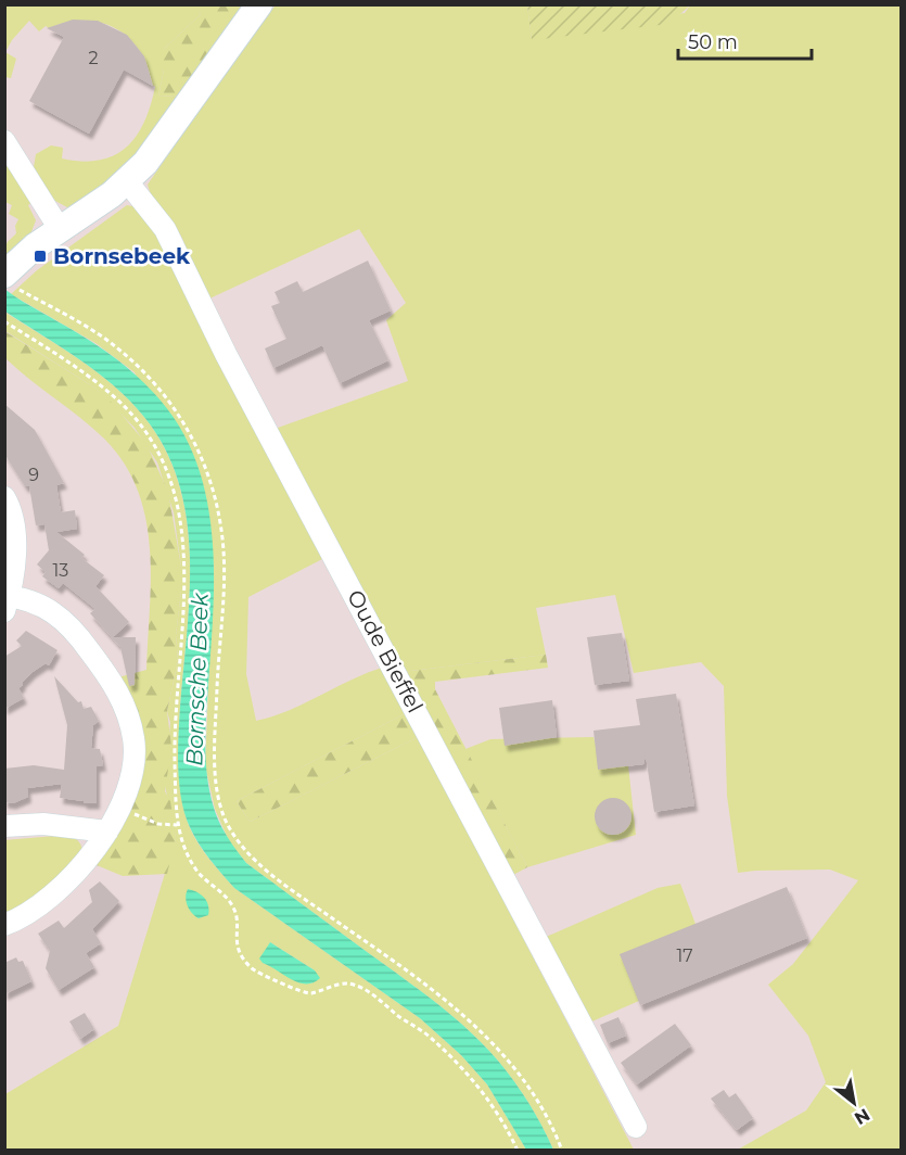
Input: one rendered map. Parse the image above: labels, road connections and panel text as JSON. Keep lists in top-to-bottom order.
{
  "streets": {
    "street": ["Oude Bieffel"]
  },
  "water": ["Bornsche Beek"],
  "places": {
    "transit": ["Bornsebeek"]
  },
  "house_numbers": [
    "2",
    "9",
    "13",
    "17"
  ],
  "scale_bar": "50 m",
  "north": "bottom right"
}
